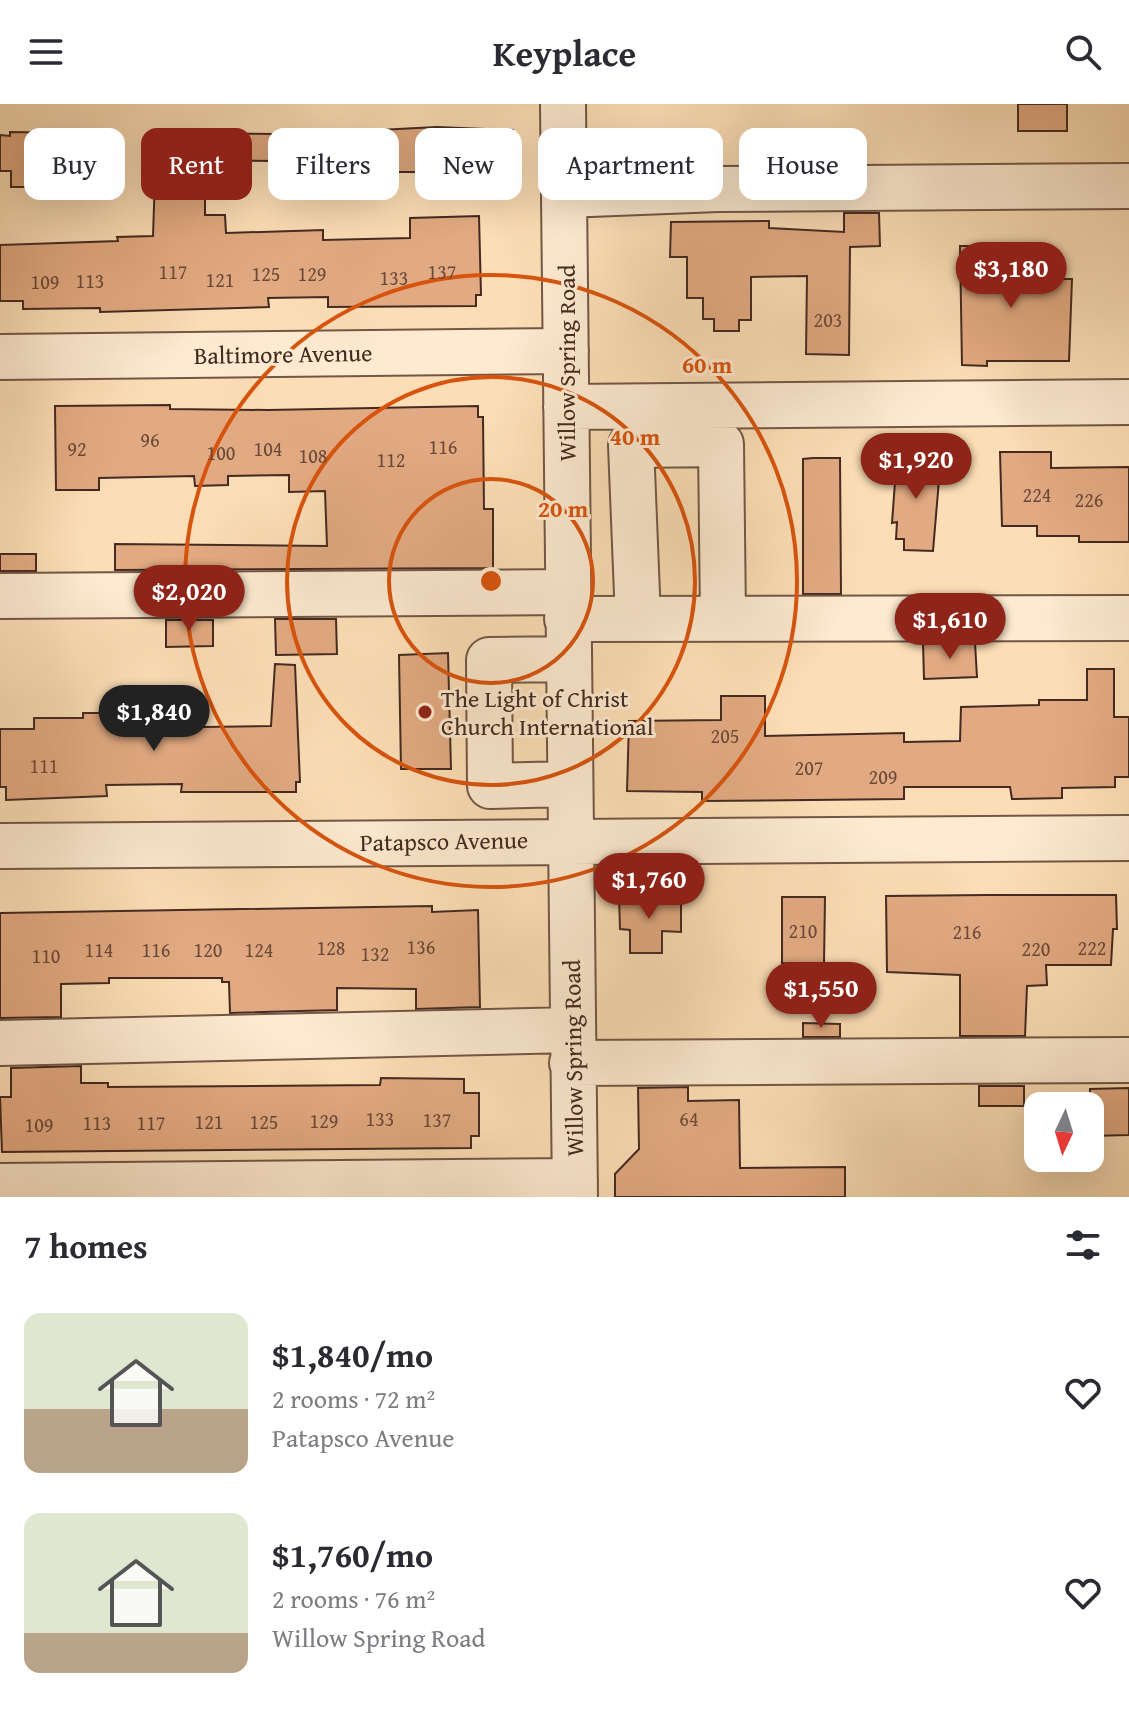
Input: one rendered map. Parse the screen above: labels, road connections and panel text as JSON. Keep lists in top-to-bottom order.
{
  "streets": {
    "street": ["Baltimore Avenue", "Willow Spring Road", "Patapsco Avenue"]
  },
  "crossings": [
    ["Baltimore Avenue", "Willow Spring Road"],
    ["Willow Spring Road", "Patapsco Avenue"]
  ],
  "places": ["The Light of Christ Church International"],
  "house_numbers": [
    "117",
    "137",
    "125",
    "129",
    "133",
    "121",
    "113",
    "109",
    "203",
    "96",
    "116",
    "92",
    "104",
    "100",
    "108",
    "112",
    "224",
    "226",
    "205",
    "111",
    "207",
    "209",
    "210",
    "216",
    "136",
    "128",
    "222",
    "220",
    "114",
    "116",
    "120",
    "124",
    "132",
    "110",
    "133",
    "64",
    "137",
    "129",
    "121",
    "125",
    "113",
    "117",
    "109"
  ],
  "north": "bottom",
  "page": {
    "header": "Keyplace",
    "chip": [
      "Buy",
      "Rent",
      "Filters",
      "New",
      "Apartment",
      "House"
    ],
    "price": [
      "$3,180",
      "$1,920",
      "$2,020",
      "$1,610",
      "$1,840",
      "$1,760",
      "$1,550"
    ],
    "heading": "7 homes",
    "list": [
      {
        "name": "$1,840/mo",
        "note": "2 rooms · 72 m² · Patapsco Avenue"
      },
      {
        "name": "$1,760/mo",
        "note": "2 rooms · 76 m² · Willow Spring Road"
      }
    ]
  },
  "rings": ["60 m", "40 m", "20 m"]
}
